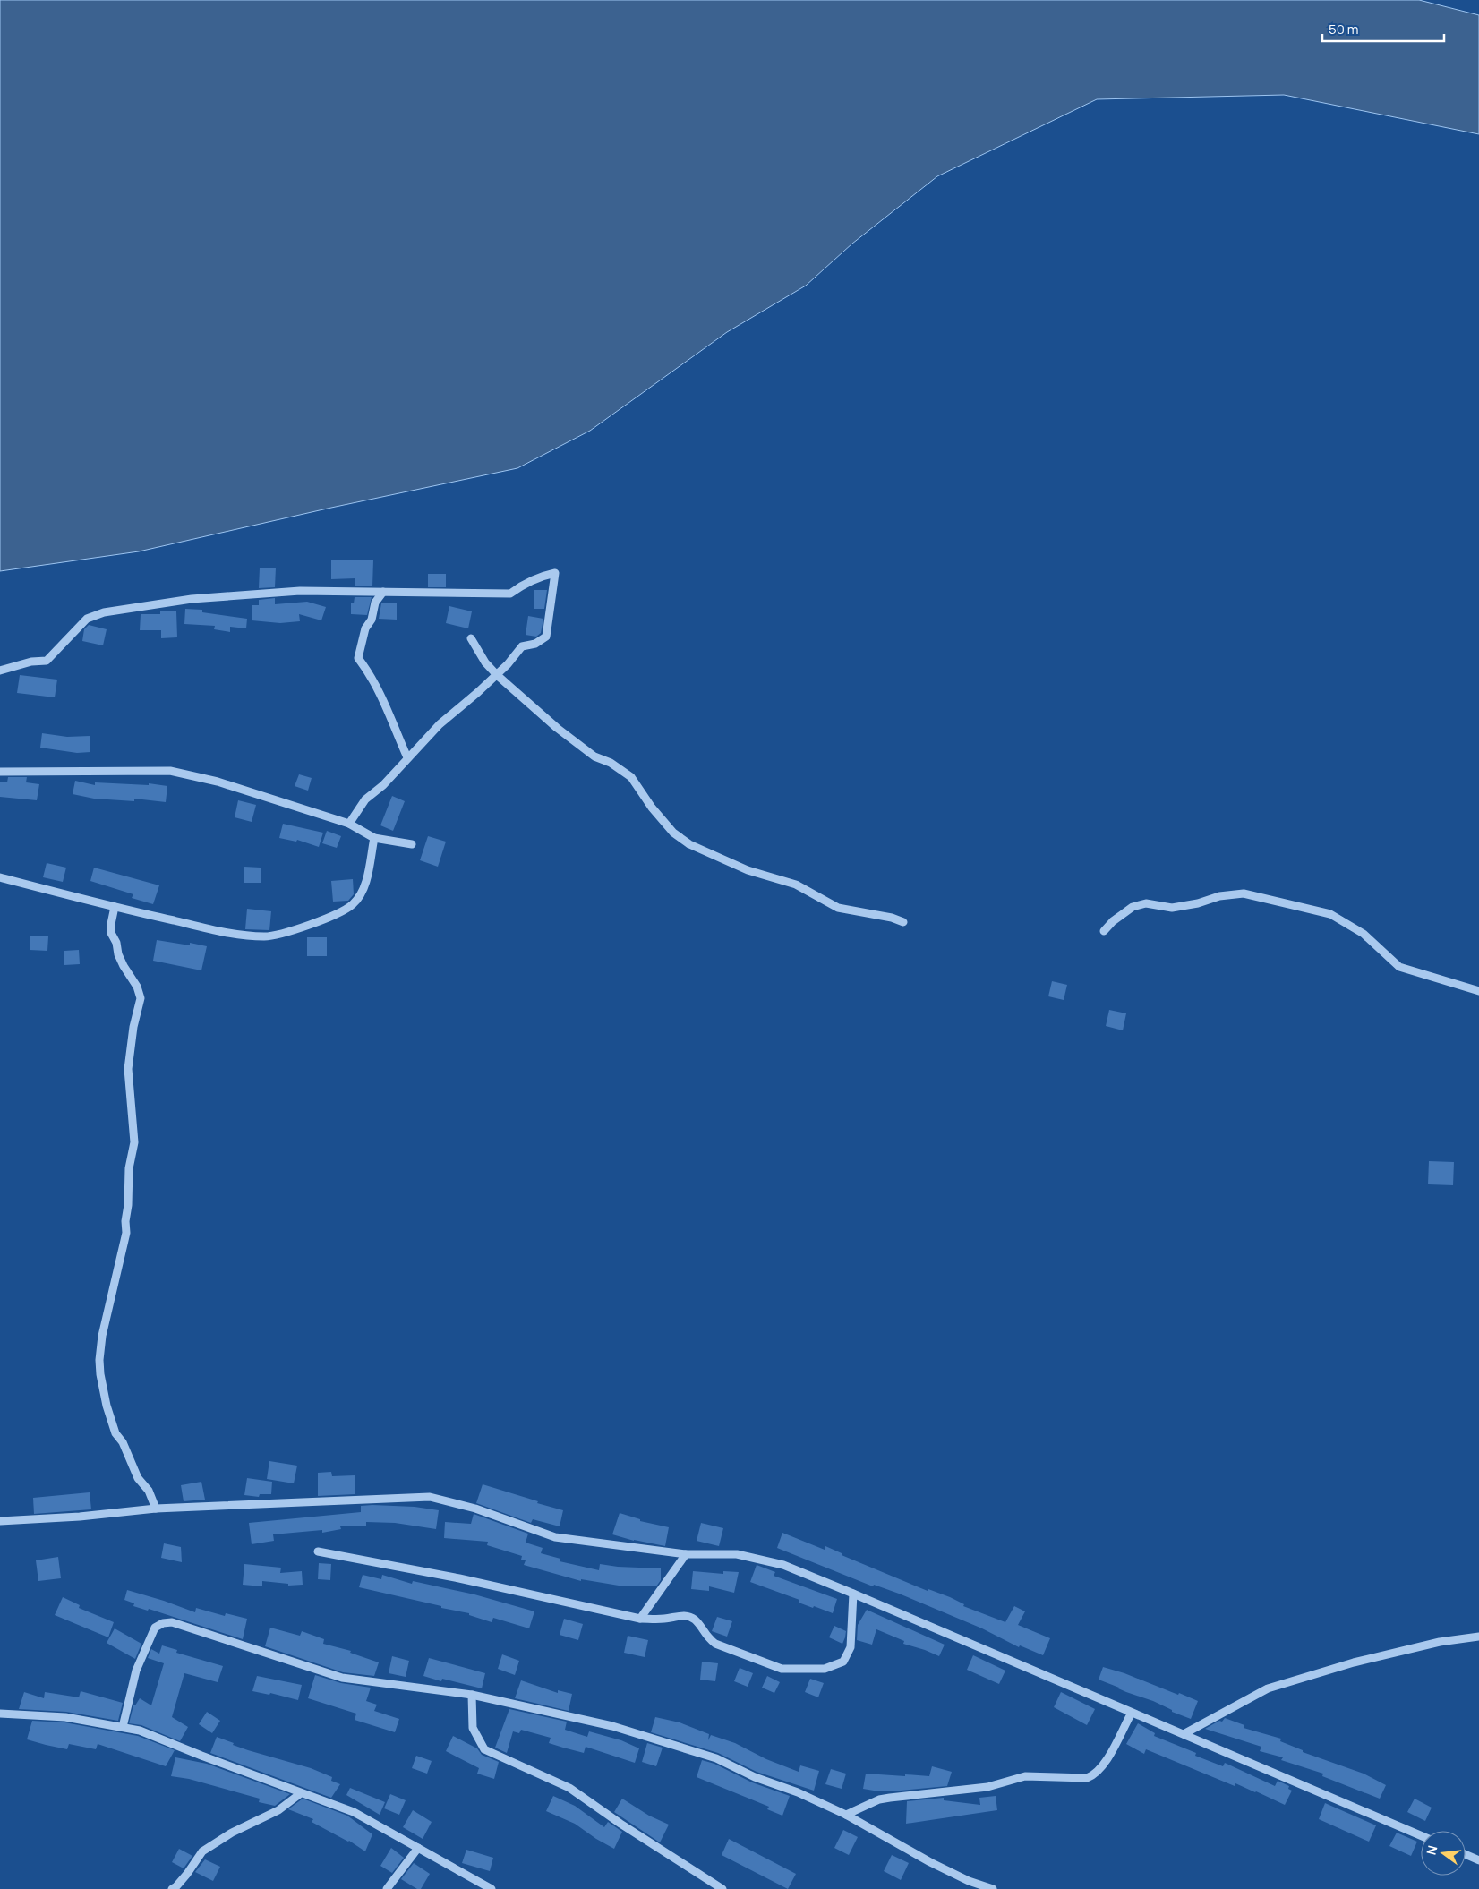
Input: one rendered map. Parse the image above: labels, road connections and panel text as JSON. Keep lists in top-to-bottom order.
{
  "scale_bar": "50 m",
  "north": "left"
}
